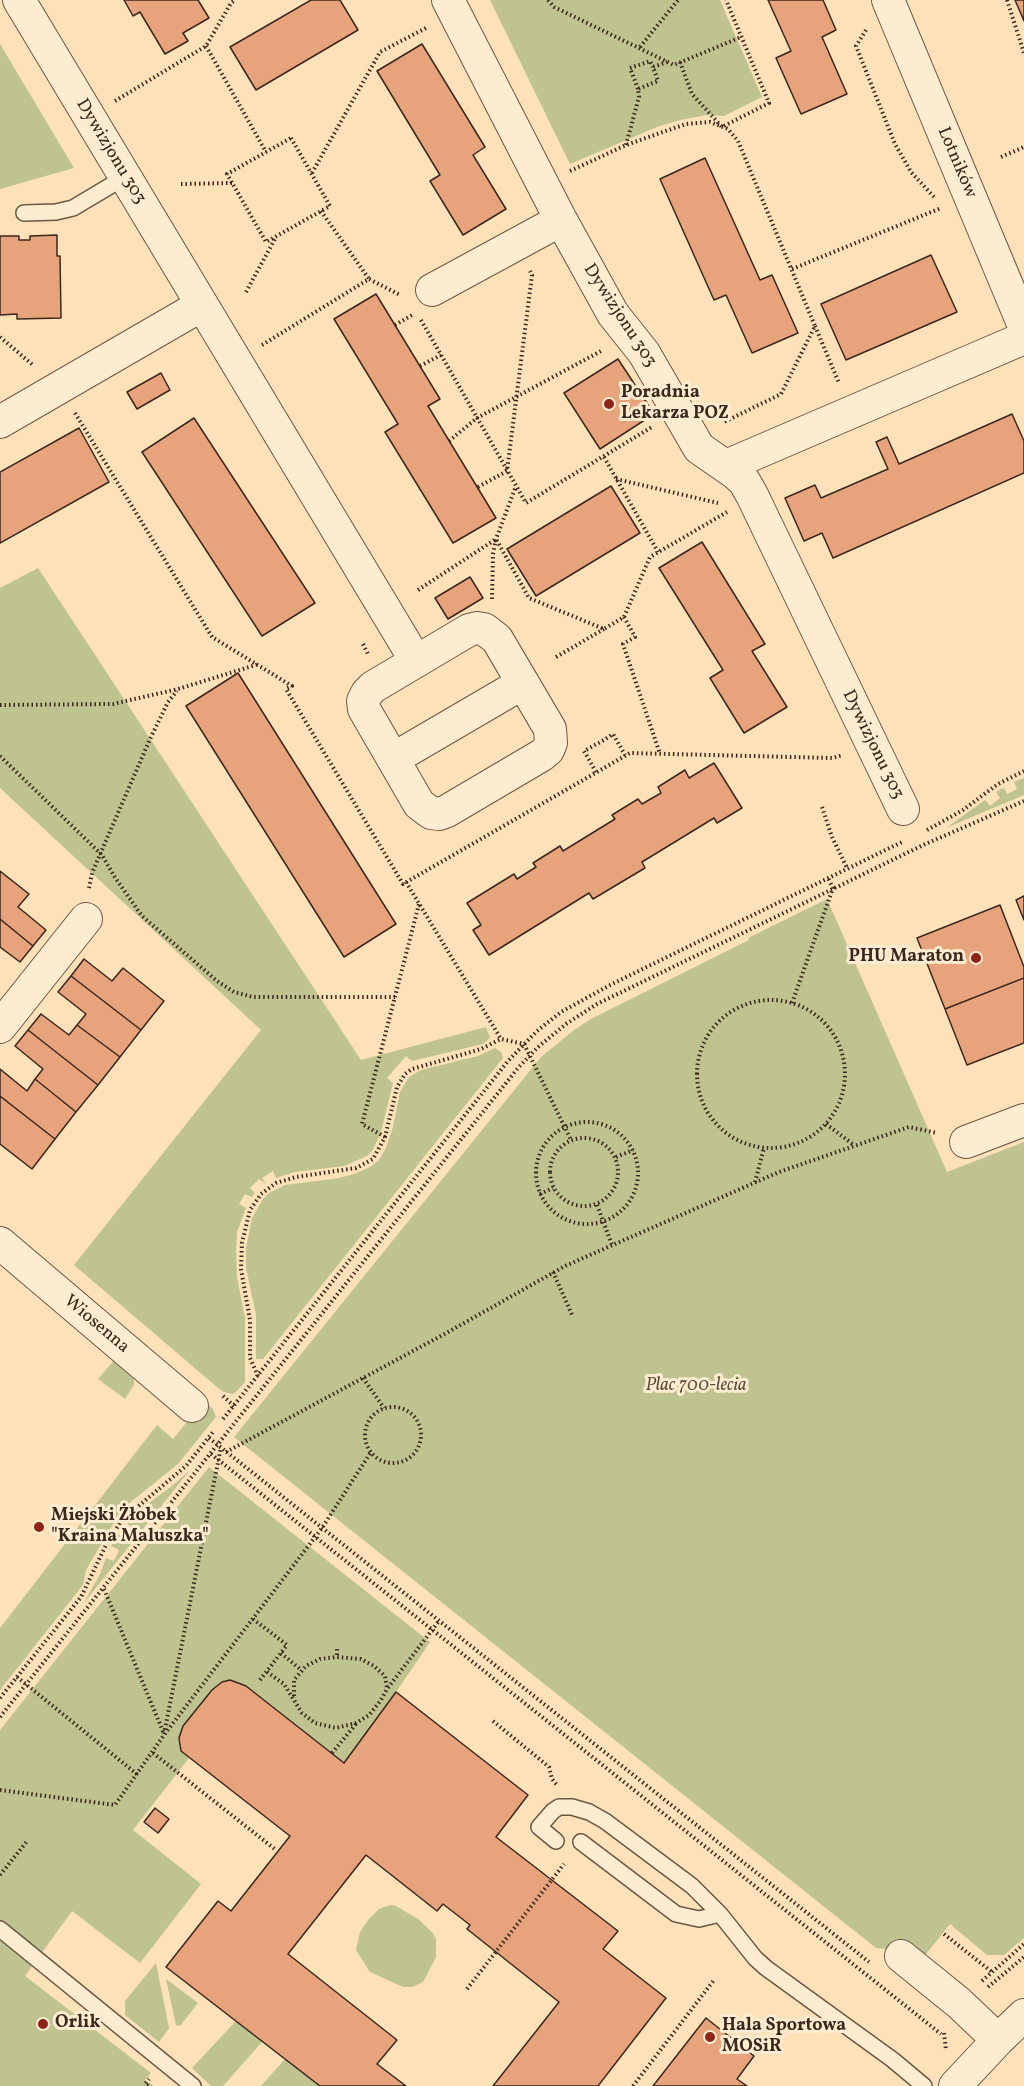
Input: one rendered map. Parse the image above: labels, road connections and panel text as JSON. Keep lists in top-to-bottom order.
{
  "streets": {
    "street": ["Dywizjonu 303", "Lotników", "Wiosenna"]
  },
  "parks": ["Plac 700-lecia"],
  "places": [
    "Poradnia Lekarza POZ",
    "PHU Maraton",
    "Miejski Żłobek \"Kraina Maluszka\"",
    "Orlik",
    "Hala Sportowa MOSiR"
  ]
}
